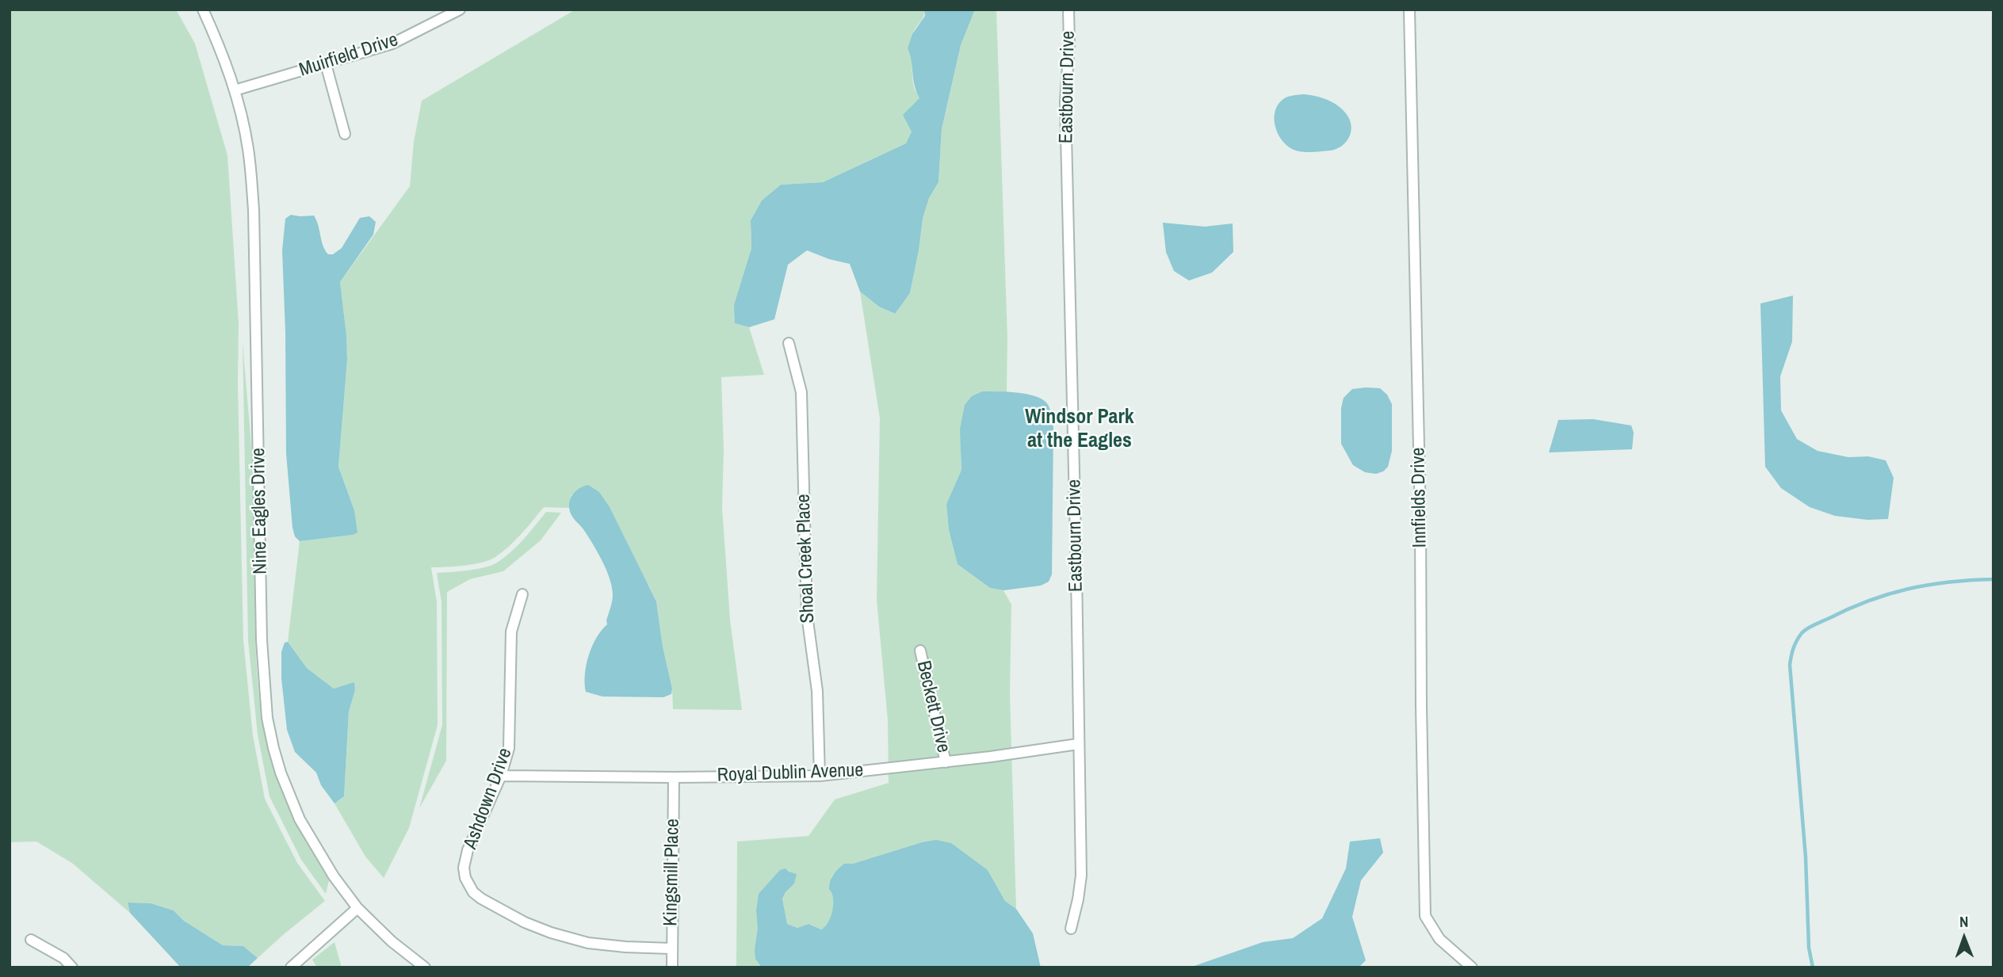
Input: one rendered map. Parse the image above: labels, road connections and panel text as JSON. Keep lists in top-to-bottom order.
{
  "streets": {
    "street": [
      "Muirfield Drive",
      "Eastbourn Drive",
      "Innfields Drive",
      "Nine Eagles Drive",
      "Shoal Creek Place",
      "Beckett Drive",
      "Royal Dublin Avenue",
      "Ashdown Drive",
      "Kingsmill Place"
    ]
  },
  "crossings": [
    ["Muirfield Drive", "Nine Eagles Drive"],
    ["Eastbourn Drive", "Royal Dublin Avenue"],
    ["Shoal Creek Place", "Royal Dublin Avenue"],
    ["Beckett Drive", "Royal Dublin Avenue"],
    ["Royal Dublin Avenue", "Ashdown Drive"],
    ["Royal Dublin Avenue", "Kingsmill Place"],
    ["Ashdown Drive", "Kingsmill Place"]
  ],
  "districts": ["Windsor Park at the Eagles"],
  "north": "top"
}
